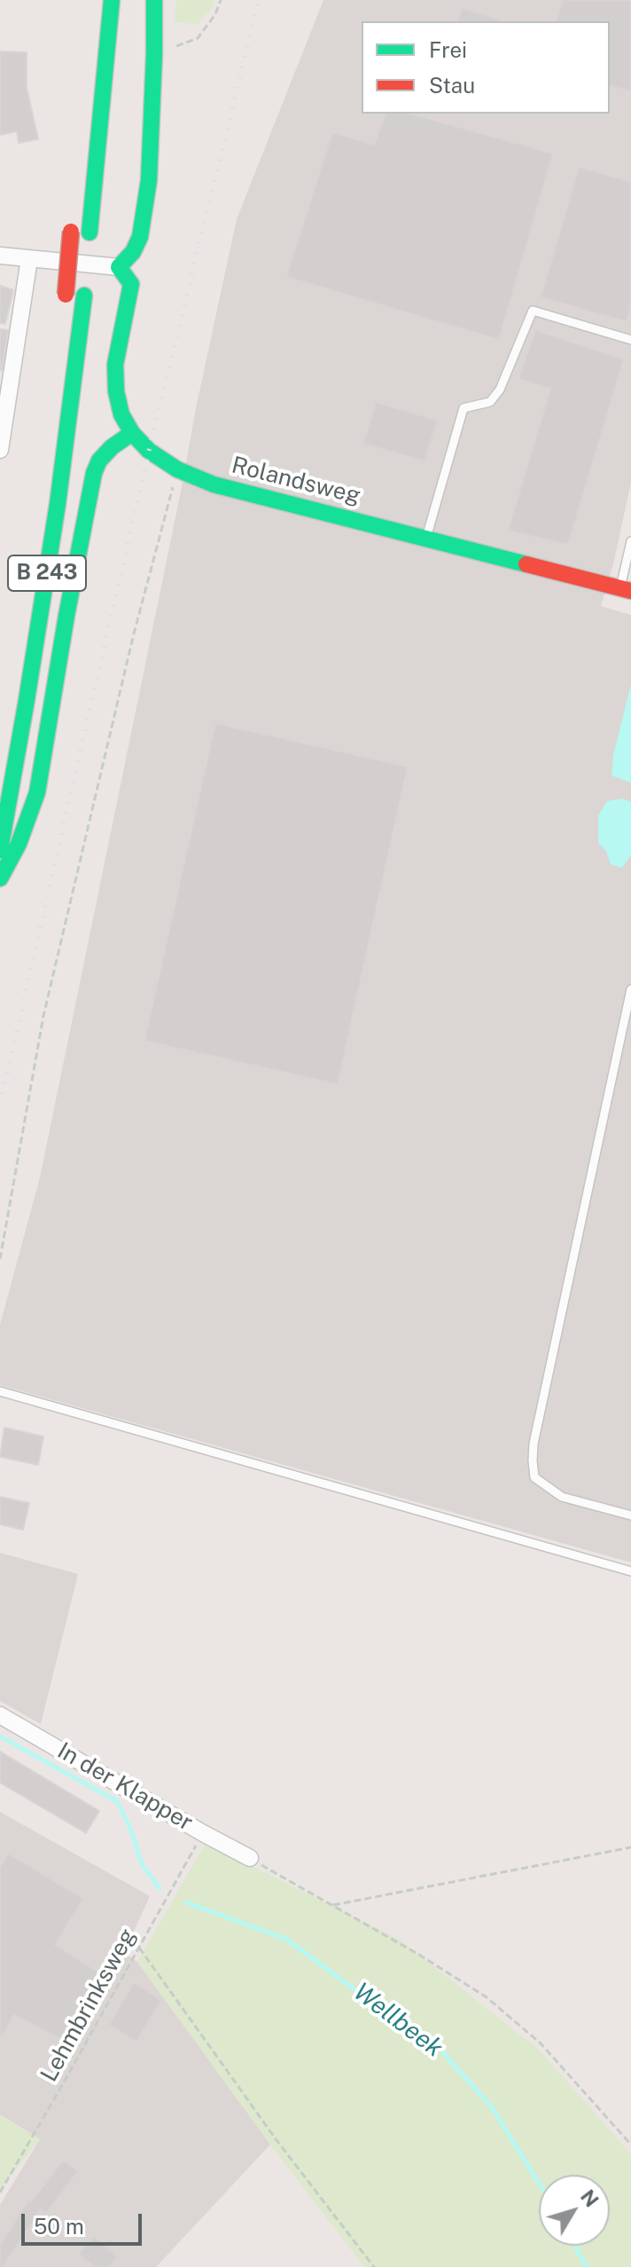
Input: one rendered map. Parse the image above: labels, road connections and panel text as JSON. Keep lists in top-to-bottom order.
{
  "streets": {
    "main road": ["Rolandsweg", "B 243"],
    "street": ["In der Klapper"],
    "path": ["Lehmbrinksweg"]
  },
  "crossings": [
    ["In der Klapper", "Lehmbrinksweg"]
  ],
  "water": ["Wellbeek"],
  "legend": ["Frei", "Stau"],
  "scale_bar": "50 m",
  "north": "top right"
}
